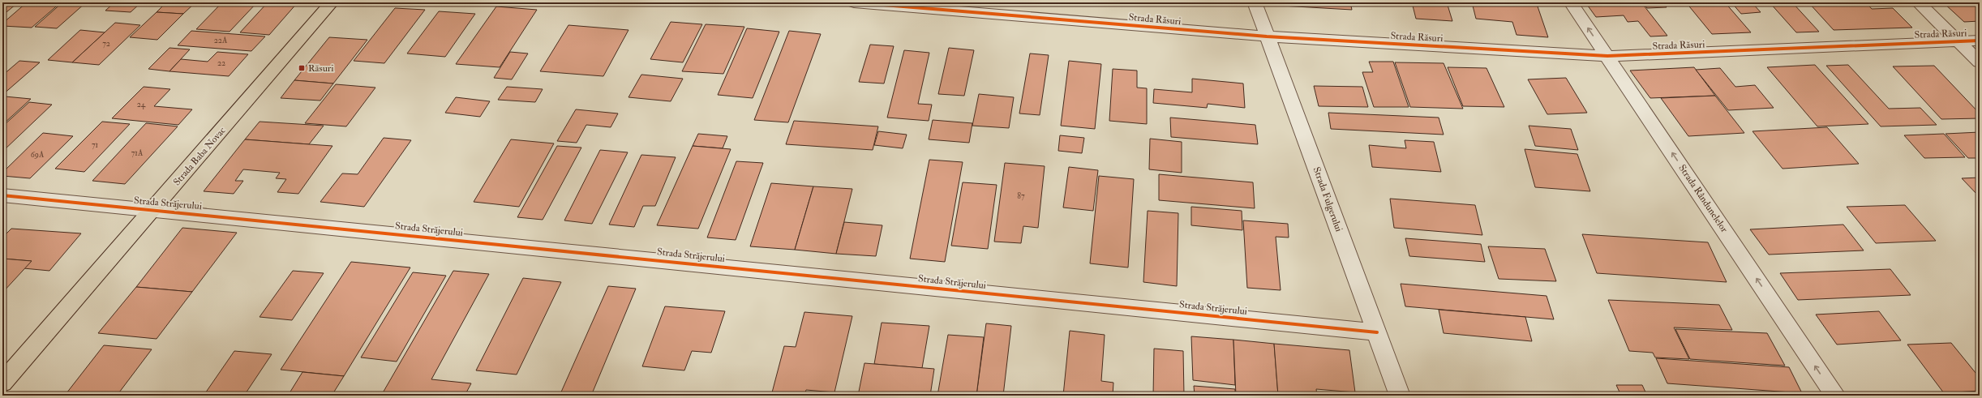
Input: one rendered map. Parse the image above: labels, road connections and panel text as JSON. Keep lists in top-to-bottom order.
{
  "streets": {
    "main road": ["Strada Baba Novac"],
    "street": [
      "Strada Răsuri",
      "Strada Rândunelelor",
      "Strada Fulgerului",
      "Strada Străjerului"
    ]
  },
  "crossings": [
    ["Strada Răsuri", "Strada Rândunelelor"],
    ["Strada Răsuri", "Strada Fulgerului"],
    ["Strada Baba Novac", "Strada Străjerului"],
    ["Strada Fulgerului", "Strada Străjerului"]
  ],
  "one_way": ["Strada Rândunelelor"],
  "places": {
    "transit": ["Răsuri"]
  },
  "house_numbers": [
    "22A",
    "72",
    "22",
    "24",
    "71",
    "71A",
    "69A",
    "87"
  ]
}
